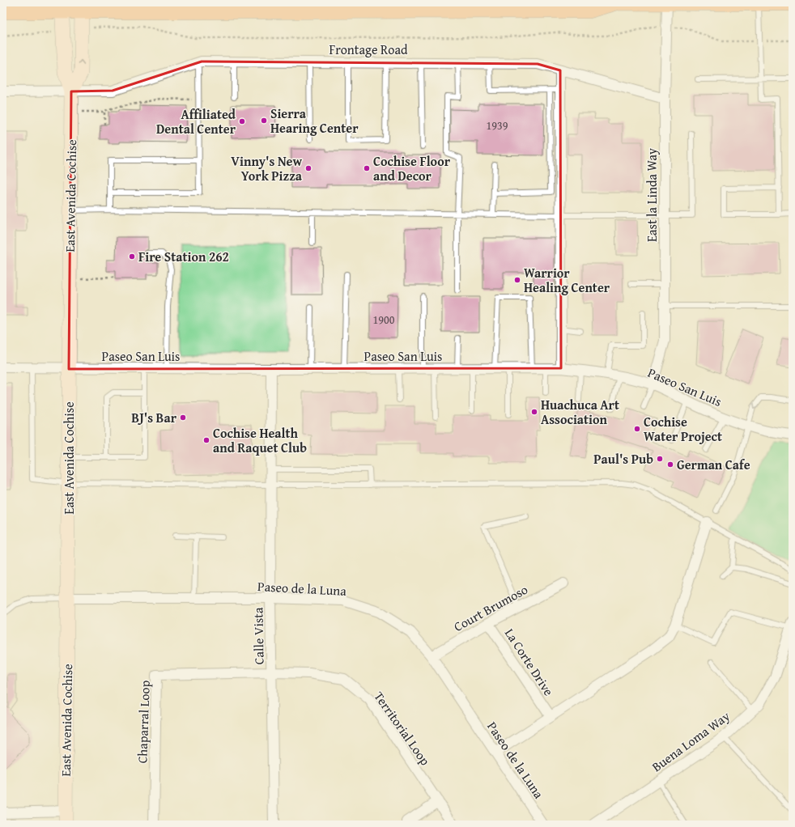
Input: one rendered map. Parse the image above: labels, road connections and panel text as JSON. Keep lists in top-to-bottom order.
{
  "streets": {
    "street": [
      "Frontage Road",
      "East la Linda Way",
      "East Avenida Cochise",
      "Paseo San Luis",
      "Paseo de la Luna",
      "Court Brumoso",
      "Calle Vista",
      "La Corte Drive",
      "Chaparral Loop",
      "Territorial Loop",
      "Buena Loma Way"
    ]
  },
  "crossings": [
    ["Frontage Road", "East la Linda Way"],
    ["Frontage Road", "East Avenida Cochise"],
    ["East la Linda Way", "Paseo San Luis"],
    ["East Avenida Cochise", "Paseo San Luis"],
    ["East Avenida Cochise", "Paseo de la Luna"],
    ["Paseo San Luis", "Calle Vista"],
    ["Paseo de la Luna", "Court Brumoso"],
    ["Paseo de la Luna", "Calle Vista"],
    ["Court Brumoso", "La Corte Drive"],
    ["Calle Vista", "Chaparral Loop"],
    ["Calle Vista", "Territorial Loop"],
    ["Chaparral Loop", "Territorial Loop"]
  ],
  "places": [
    "Sierra Hearing Center",
    "Affiliated Dental Center",
    "Vinny's New York Pizza",
    "Cochise Floor and Decor",
    "Fire Station 262",
    "Warrior Healing Center",
    "Huachuca Art Association",
    "BJ's Bar",
    "Cochise Water Project",
    "Cochise Health and Raquet Club",
    "Paul's Pub",
    "German Cafe"
  ],
  "house_numbers": ["1939", "1900"]
}
